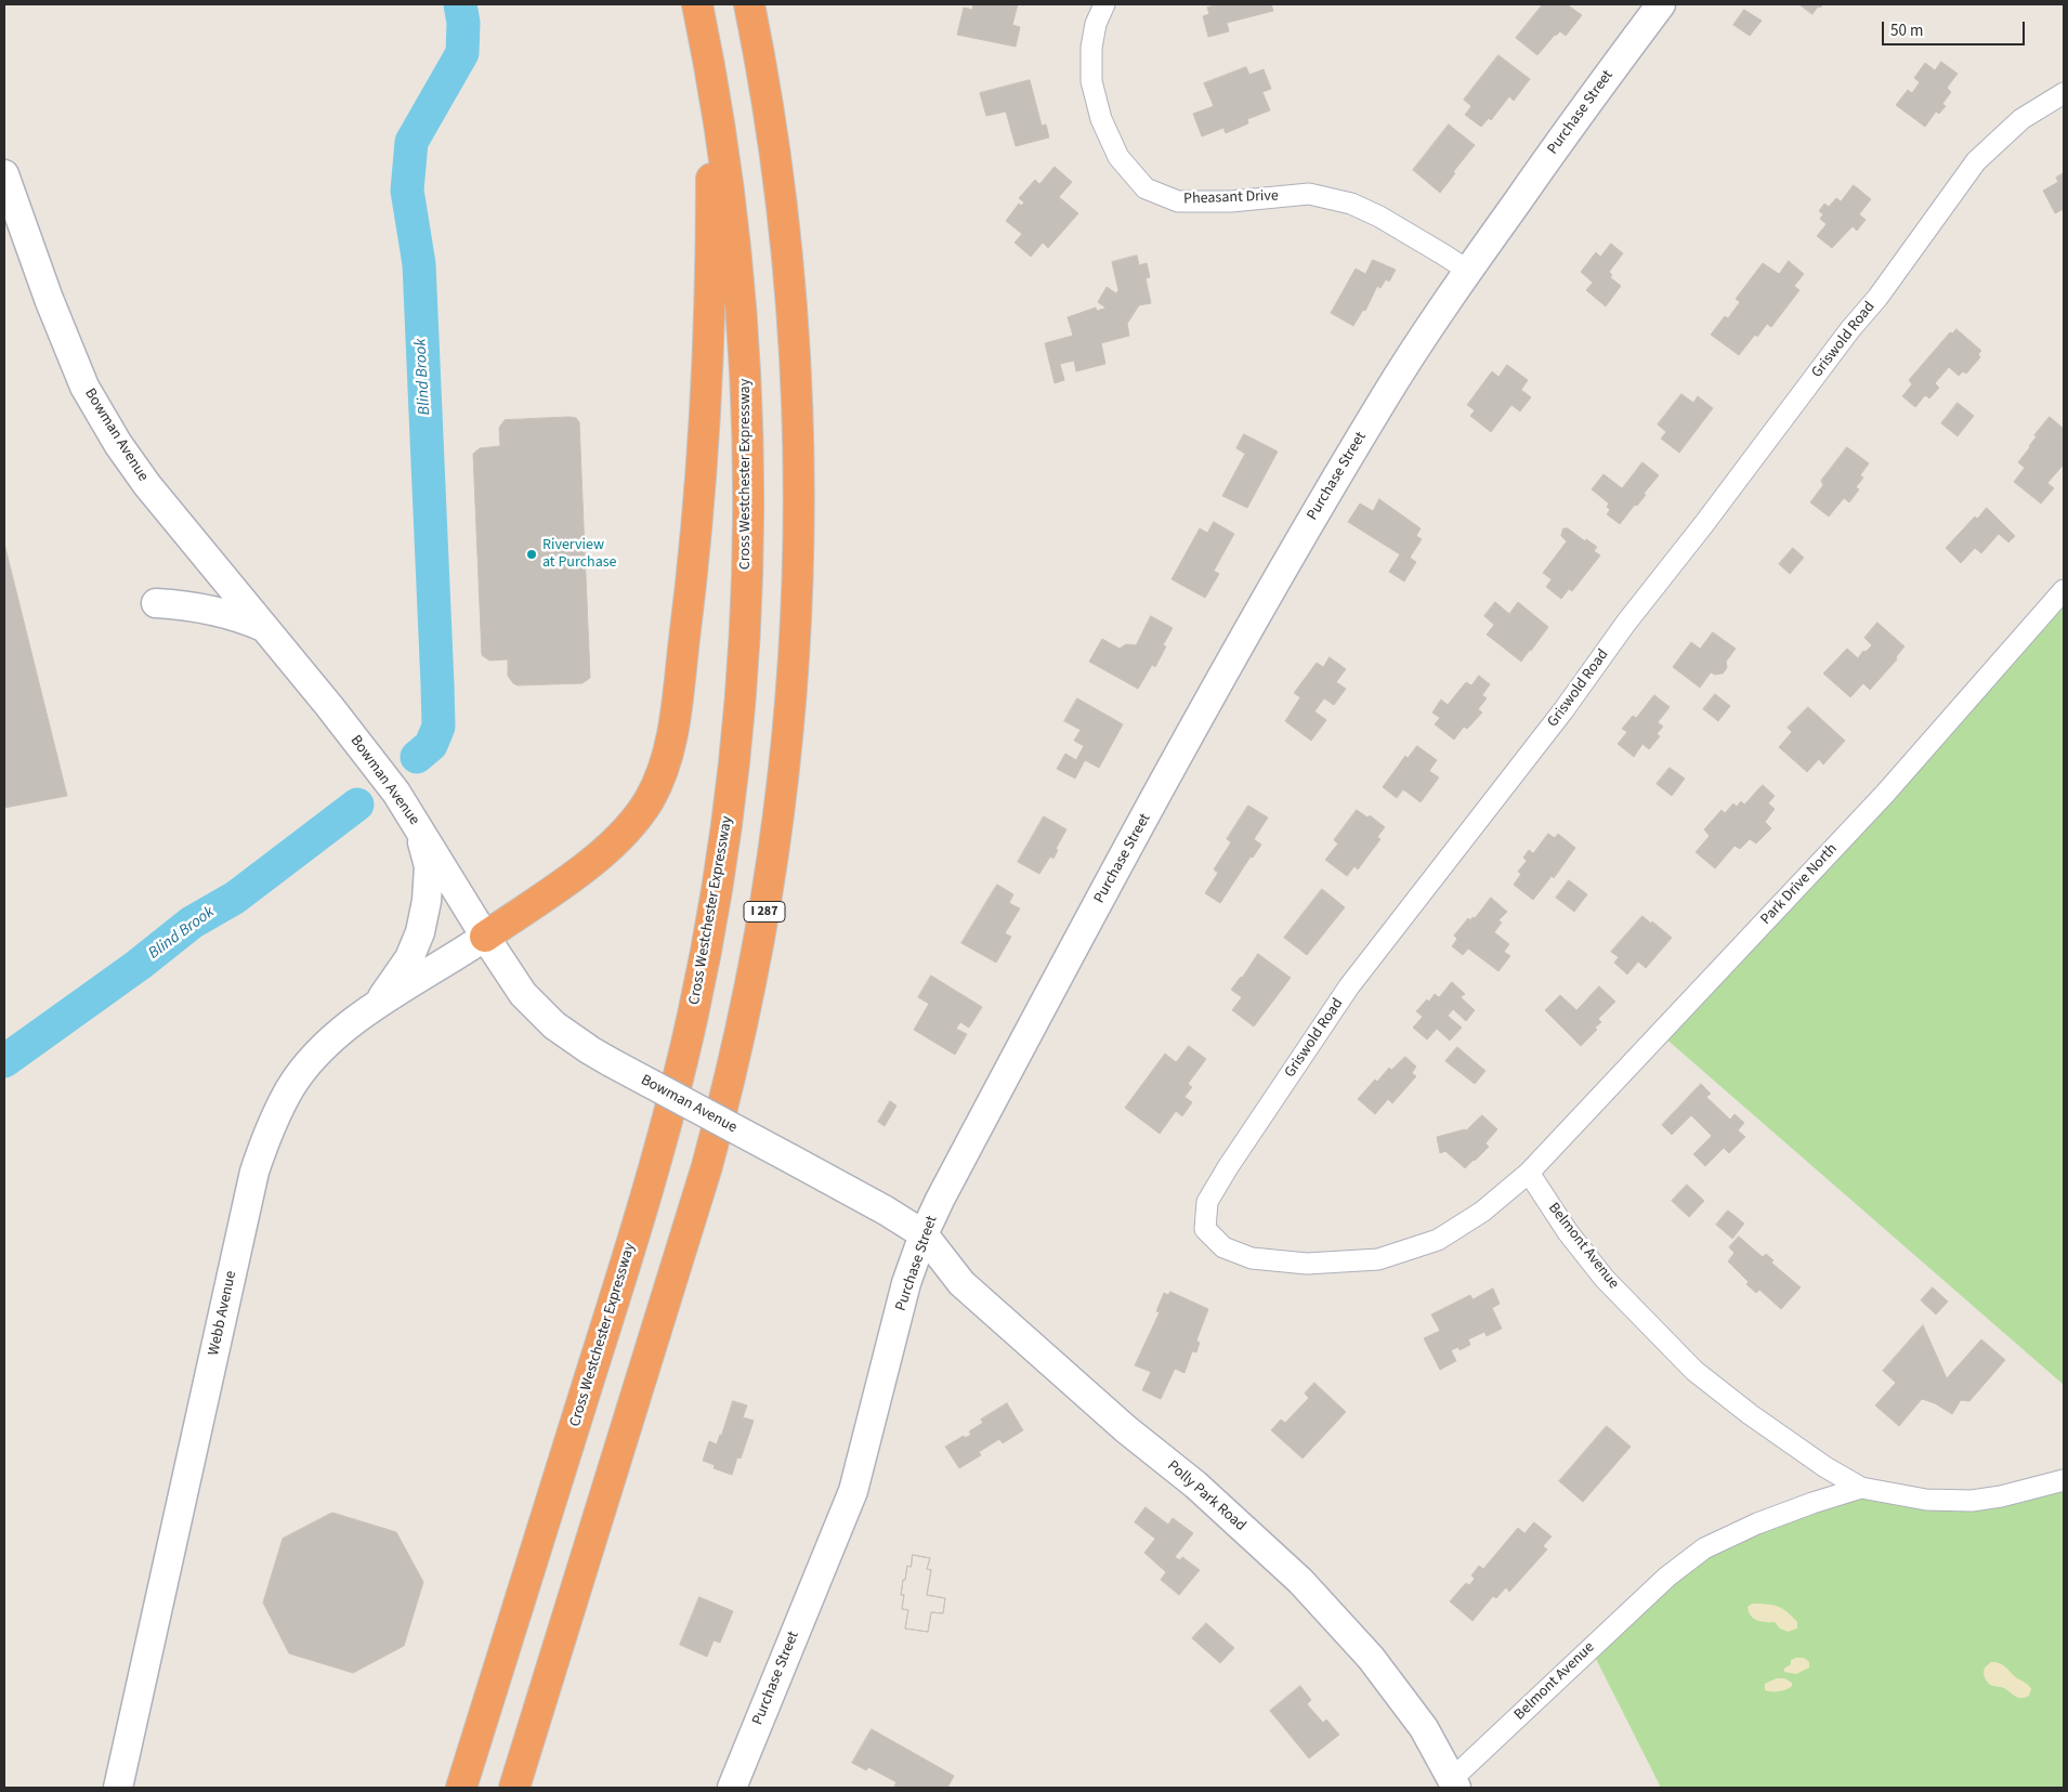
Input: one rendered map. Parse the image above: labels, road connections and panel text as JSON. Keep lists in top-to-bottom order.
{
  "streets": {
    "highway": ["Cross Westchester Expressway", "I 287"],
    "main road": [
      "Purchase Street",
      "Bowman Avenue",
      "Webb Avenue",
      "Polly Park Road"
    ],
    "street": [
      "Pheasant Drive",
      "Griswold Road",
      "Park Drive North",
      "Belmont Avenue"
    ]
  },
  "crossings": [
    ["Purchase Street", "Pheasant Drive"],
    ["Purchase Street", "Bowman Avenue"],
    ["Purchase Street", "Polly Park Road"],
    ["Griswold Road", "Park Drive North"],
    ["Griswold Road", "Belmont Avenue"],
    ["Bowman Avenue", "Webb Avenue"],
    ["Bowman Avenue", "Polly Park Road"],
    ["Park Drive North", "Belmont Avenue"],
    ["Belmont Avenue", "Polly Park Road"]
  ],
  "water": ["Blind Brook"],
  "places": ["Riverview at Purchase"],
  "scale_bar": "50 m"
}
